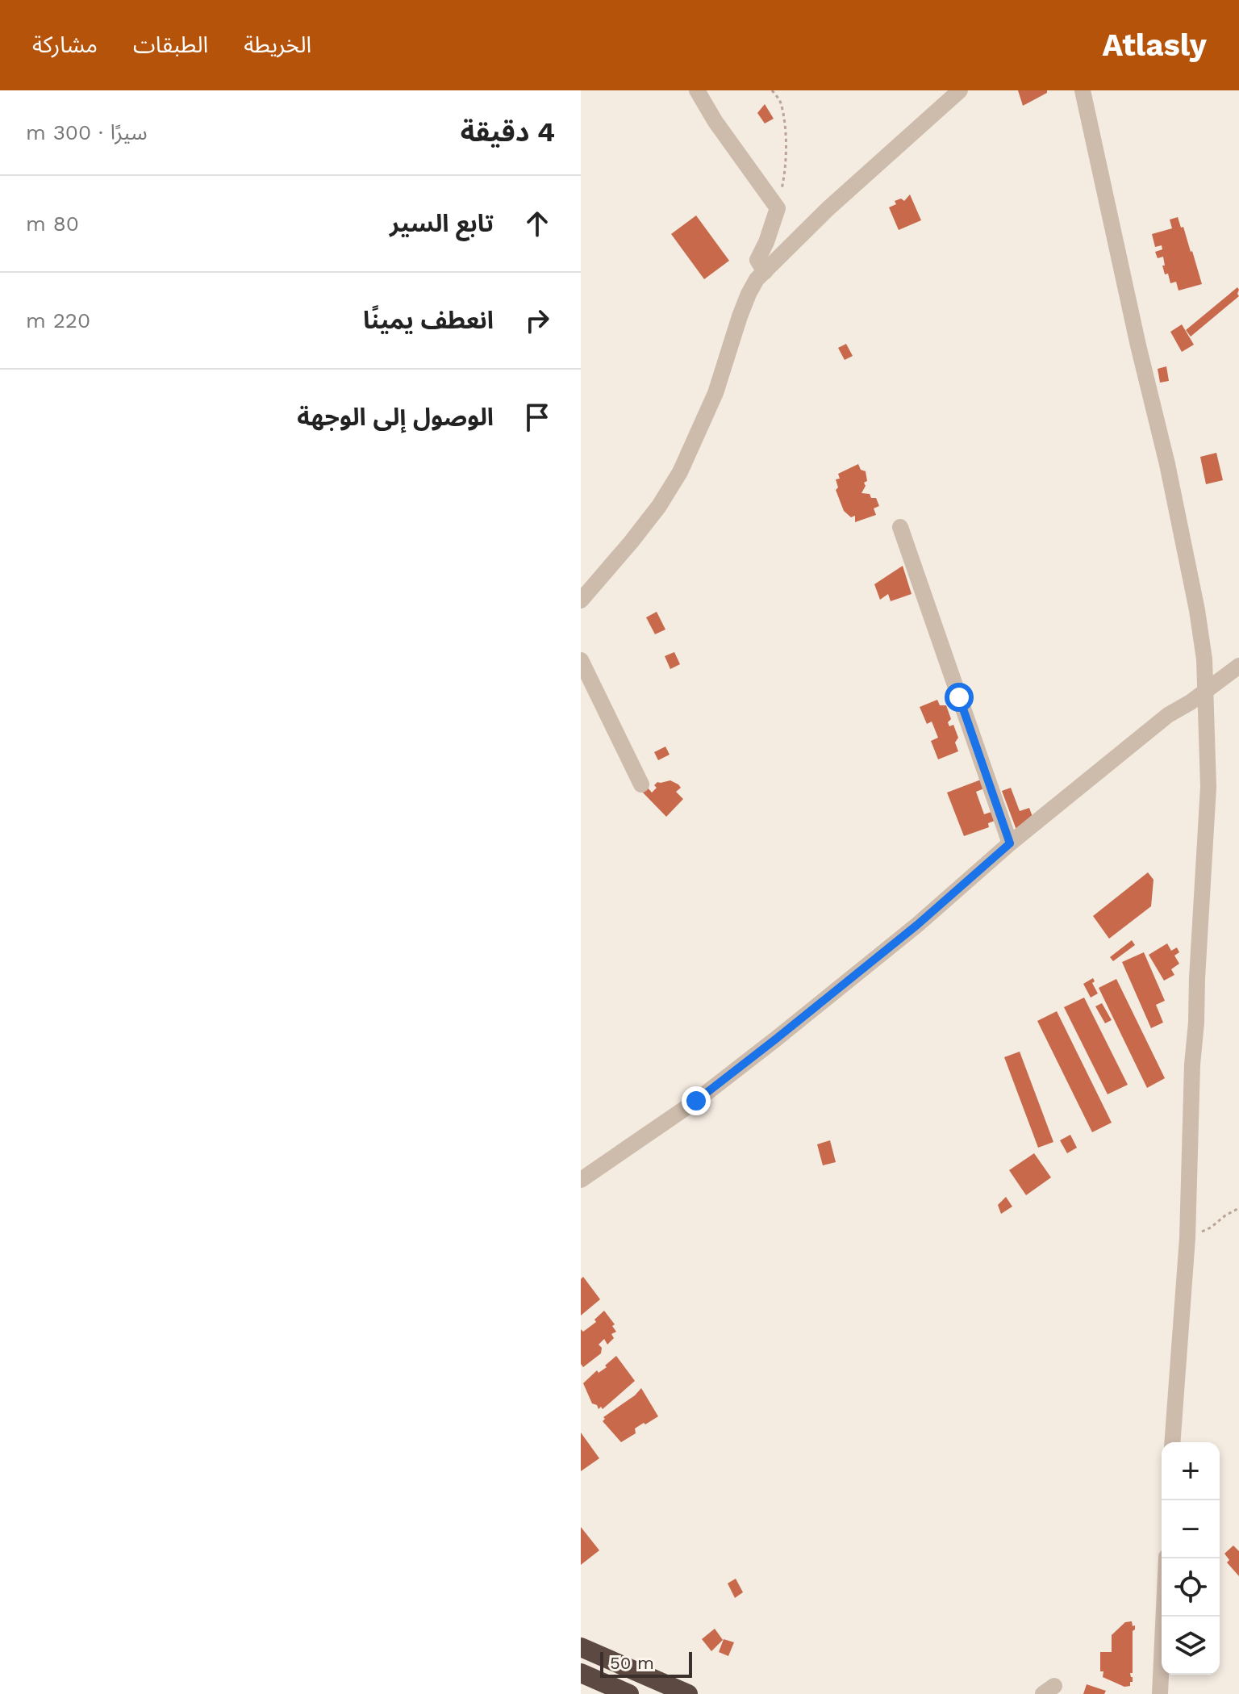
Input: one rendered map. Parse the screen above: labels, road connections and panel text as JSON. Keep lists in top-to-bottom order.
{
  "scale_bar": "50 m",
  "page": {
    "header": "Atlasly",
    "nav": ["الخريطة", "الطبقات", "مشاركة"],
    "heading": ["4 دقيقة", "سيرًا · 300 m"],
    "list": [
      ["تابع السير", "80 m"],
      ["انعطف يمينًا", "220 m"],
      "الوصول إلى الوجهة"
    ],
    "map_buttons": ["+", "−"],
    "scale": "50 m"
  }
}
